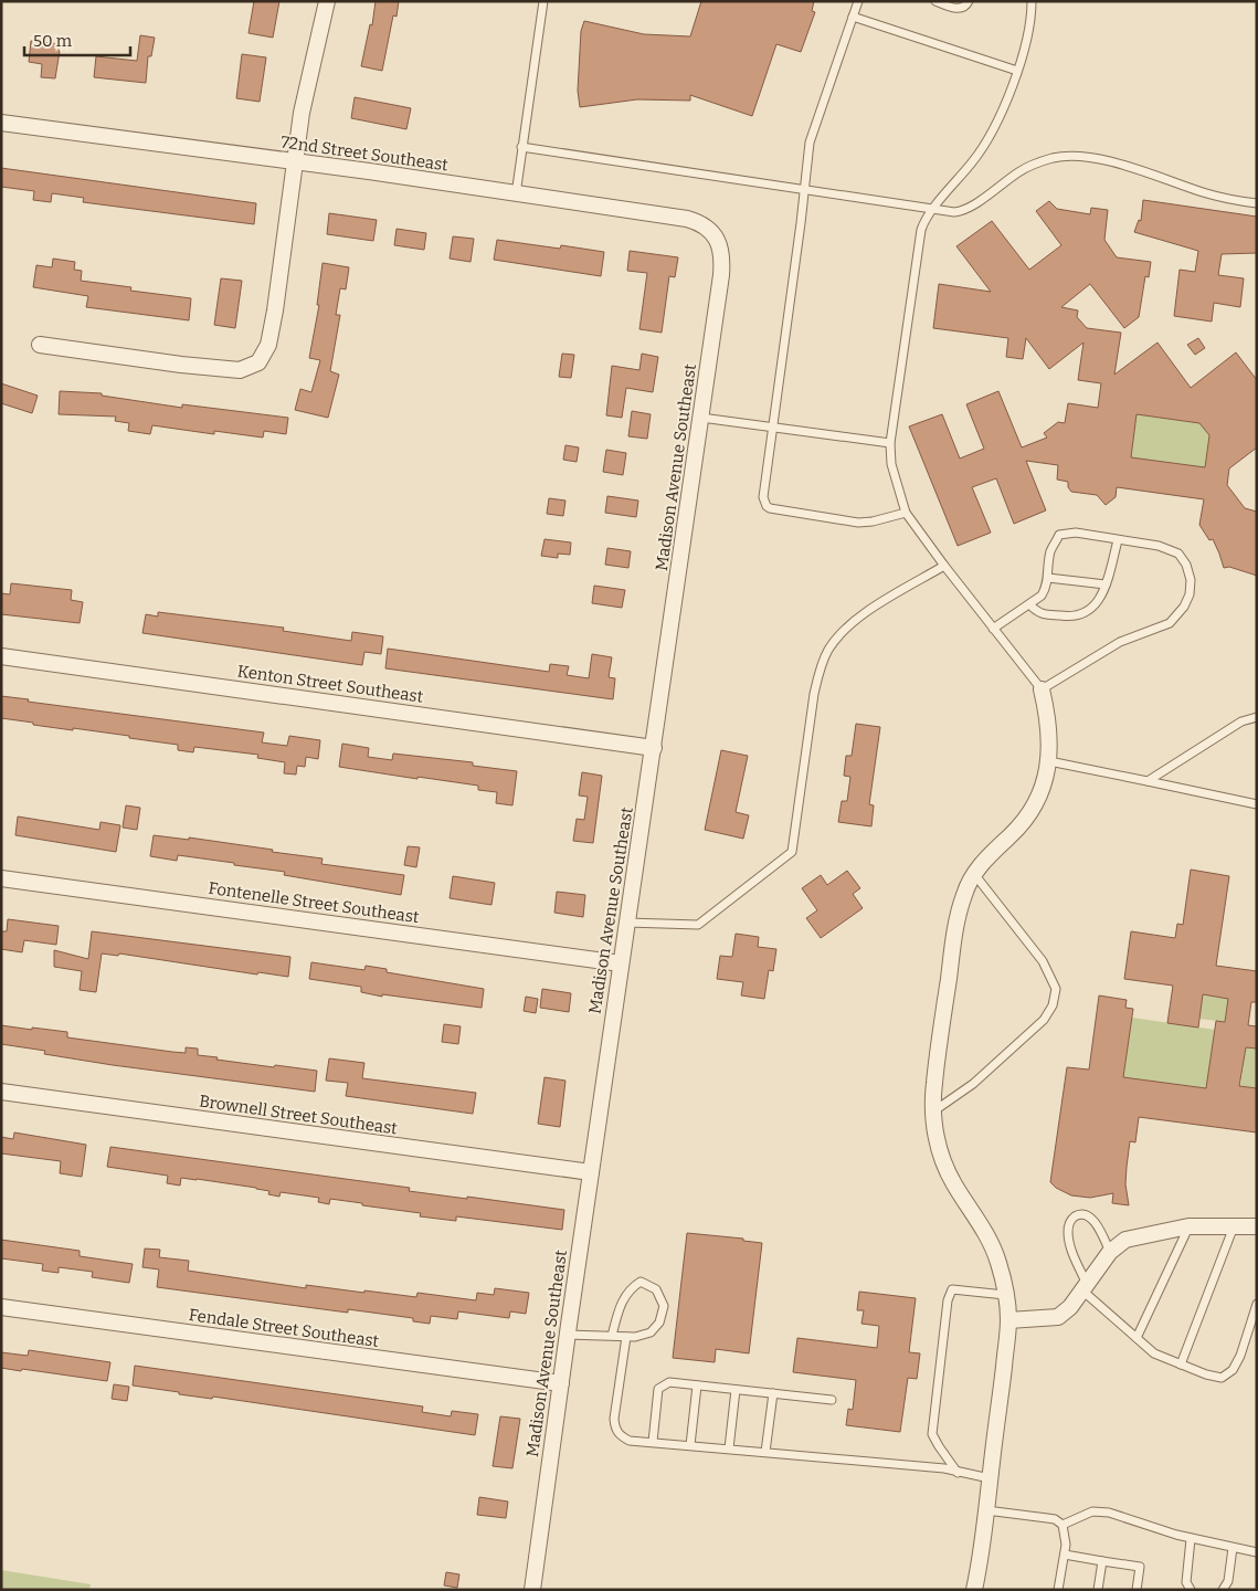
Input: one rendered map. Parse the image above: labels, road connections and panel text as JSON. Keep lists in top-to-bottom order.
{
  "streets": {
    "street": [
      "72nd Street Southeast",
      "Madison Avenue Southeast",
      "Kenton Street Southeast",
      "Fontenelle Street Southeast",
      "Brownell Street Southeast",
      "Fendale Street Southeast"
    ]
  },
  "crossings": [
    ["72nd Street Southeast", "Madison Avenue Southeast"],
    ["Madison Avenue Southeast", "Kenton Street Southeast"],
    ["Madison Avenue Southeast", "Fontenelle Street Southeast"],
    ["Madison Avenue Southeast", "Brownell Street Southeast"],
    ["Madison Avenue Southeast", "Fendale Street Southeast"]
  ],
  "scale_bar": "50 m"
}
